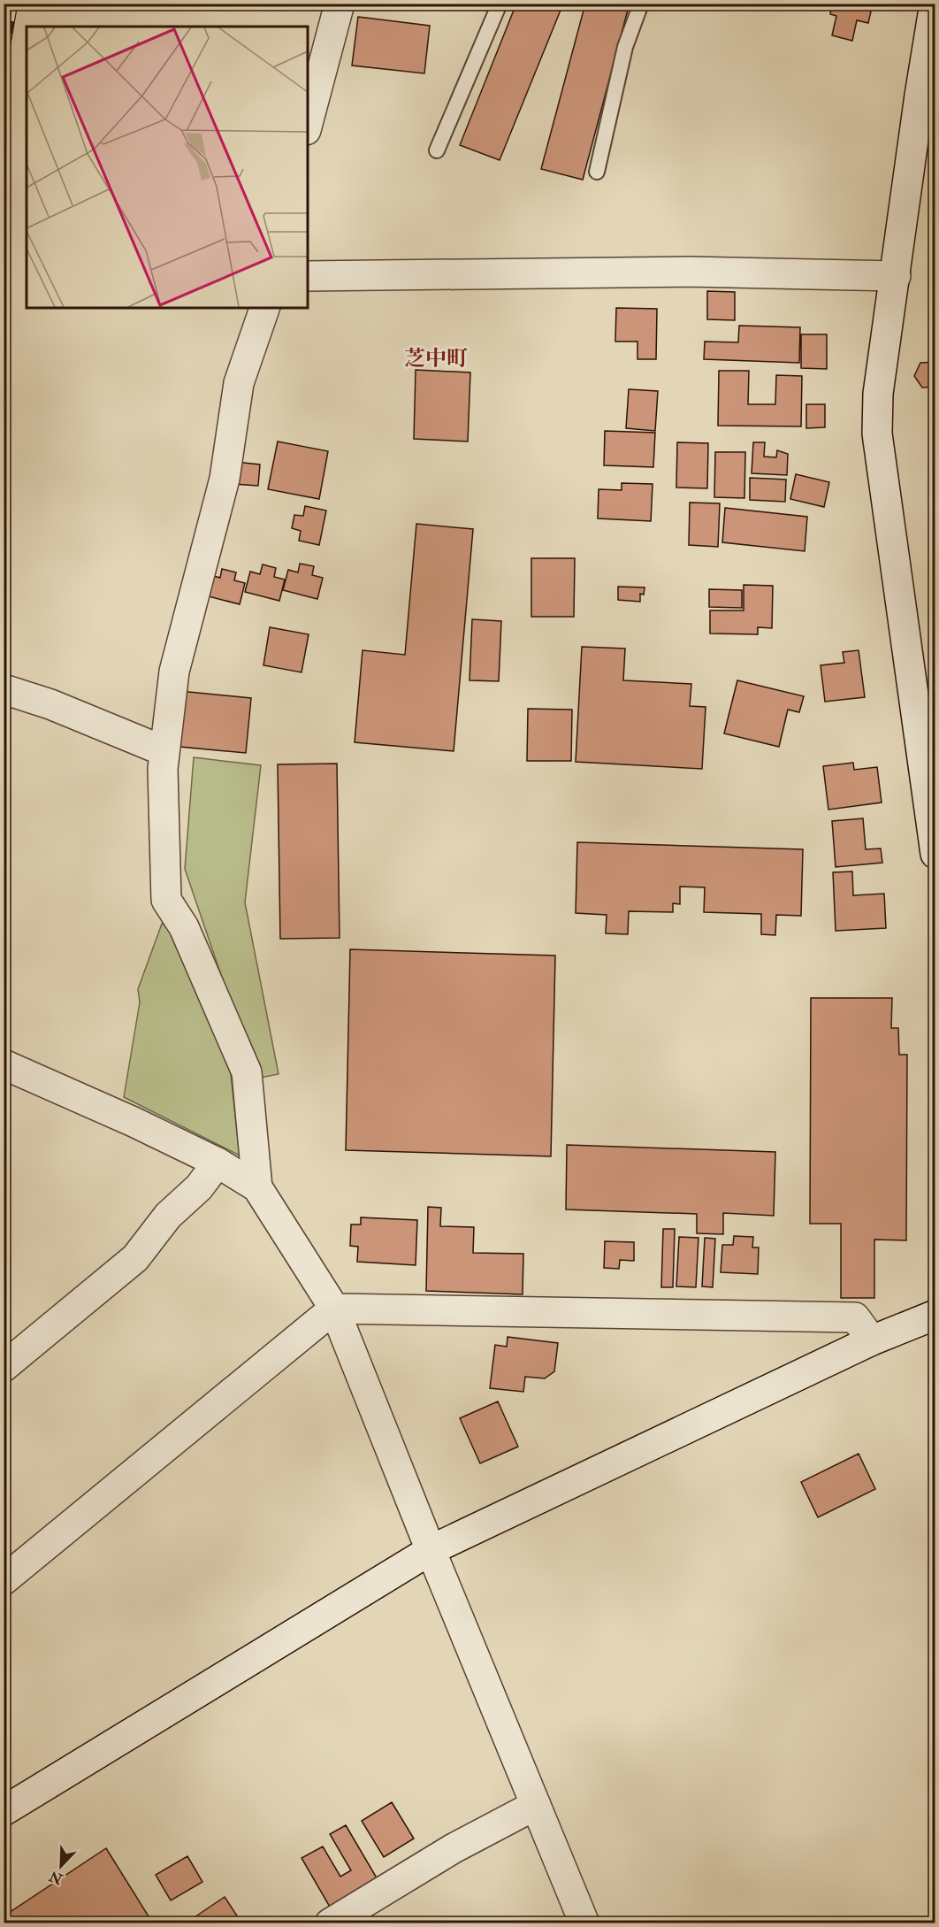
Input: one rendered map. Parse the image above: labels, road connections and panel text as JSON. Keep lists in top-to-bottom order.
{
  "districts": ["芝中町"],
  "north": "bottom left"
}
